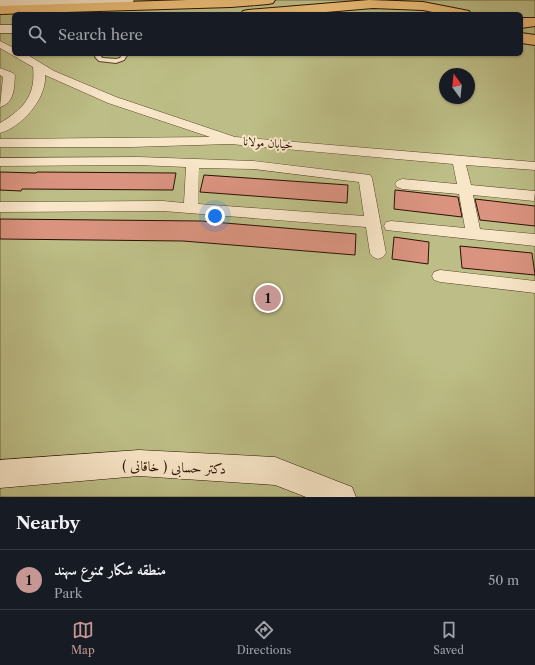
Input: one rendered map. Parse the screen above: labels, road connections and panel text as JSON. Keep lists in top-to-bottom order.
{
  "streets": {
    "street": ["خیابان مولانا", "دکتر حسابی ( خاقانی )"]
  },
  "north": "top",
  "page": {
    "search": "Search here",
    "pins": "1",
    "heading": "Nearby",
    "list": [
      {
        "mark": "1",
        "name": "منطقه شکار ممنوع سهند",
        "note": "Park",
        "value": "50 m"
      }
    ],
    "nav": ["Map", "Directions", "Saved"]
  }
}
